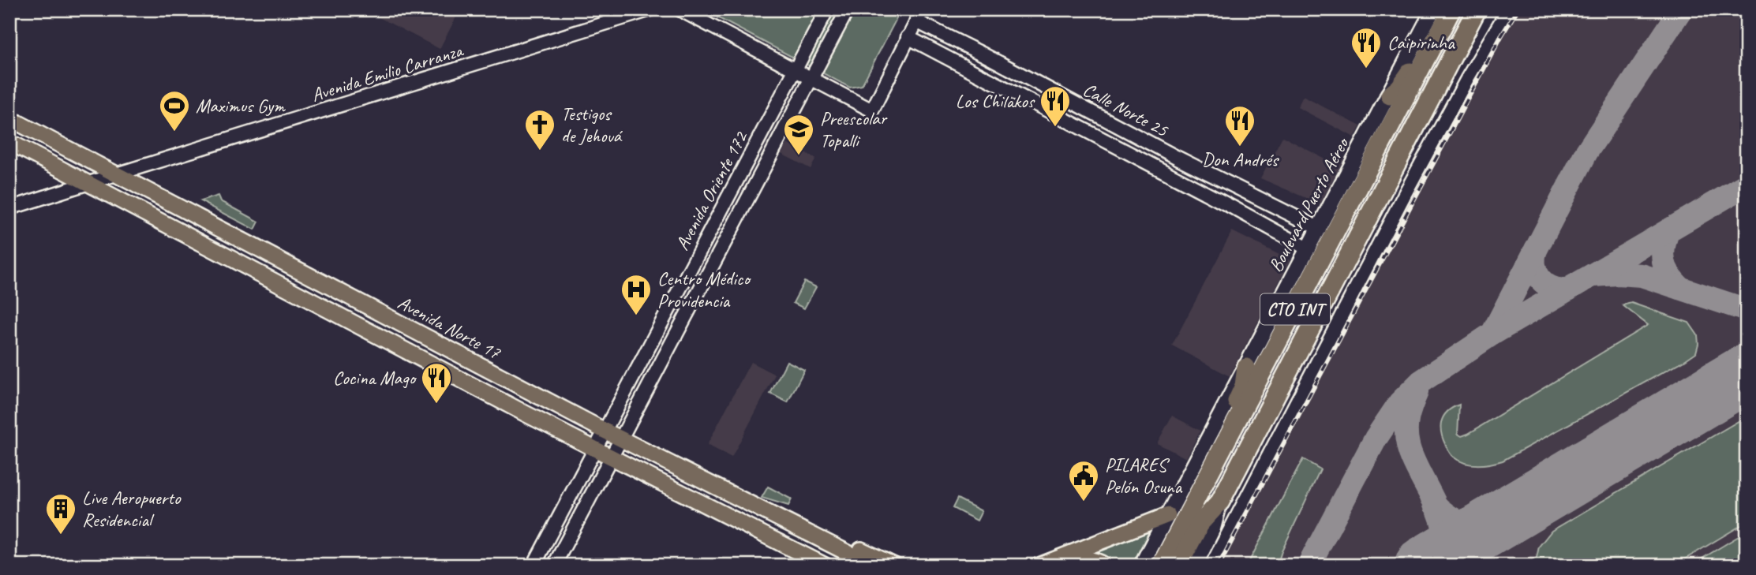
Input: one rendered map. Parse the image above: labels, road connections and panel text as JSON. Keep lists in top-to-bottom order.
{
  "streets": {
    "highway": ["CTO INT"],
    "main road": ["Boulevard Puerto Aéreo", "Avenida Norte 17"],
    "street": ["Avenida Emilio Carranza", "Calle Norte 25", "Avenida Oriente 172"]
  },
  "crossings": [
    ["Avenida Emilio Carranza", "Avenida Norte 17"],
    ["Calle Norte 25", "Boulevard Puerto Aéreo"],
    ["Avenida Oriente 172", "Avenida Norte 17"]
  ],
  "places": {
    "restaurant": [
      "Caipirinha",
      "Los Chilakos",
      "Don Andrés",
      "Cocina Mago"
    ],
    "sports": ["Maximus Gym"],
    "church": ["Testigos de Jehová"],
    "school or university": ["Preescolar Topalli"],
    "hospital": ["Centro Médico Providencia"],
    "public building": ["PILARES Pelón Osuna"],
    "building": ["Live Aeropuerto Residencial"]
  }
}
